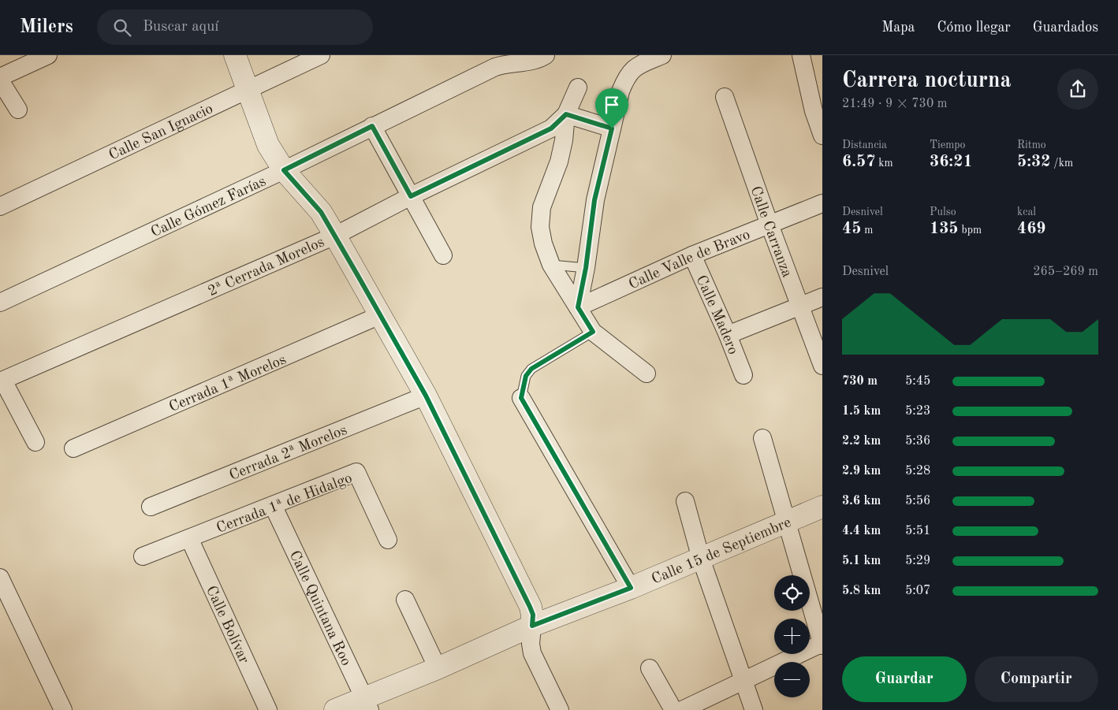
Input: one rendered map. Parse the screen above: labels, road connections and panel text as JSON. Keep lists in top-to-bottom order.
{
  "streets": {
    "street": [
      "Calle San Ignacio",
      "Calle Gómez Farías",
      "Calle Carranza",
      "Calle Valle de Bravo",
      "2ª Cerrada Morelos",
      "Calle Madero",
      "Cerrada 1ª Morelos",
      "Cerrada 2ª Morelos",
      "Cerrada 1ª de Hidalgo",
      "Calle 15 de Septiembre",
      "Calle Quintana Roo",
      "Calle Bolívar"
    ]
  },
  "crossings": [
    ["Calle Carranza", "Calle Valle de Bravo"],
    ["Calle Valle de Bravo", "Calle Madero"],
    ["Cerrada 1ª de Hidalgo", "Calle Quintana Roo"],
    ["Cerrada 1ª de Hidalgo", "Calle Bolívar"],
    ["Calle 15 de Septiembre", "Calle Quintana Roo"]
  ],
  "page": {
    "header": "Milers",
    "search": "Buscar aquí",
    "nav": ["Mapa", "Cómo llegar", "Guardados"],
    "heading": ["Carrera nocturna", "21:49 · 9 × 730 m"],
    "stats": [
      ["Distancia", "6.57 km"],
      ["Tiempo", "36:21"],
      ["Ritmo", "5:32 /km"],
      ["Desnivel", "45 m"],
      ["Pulso", "135 bpm"],
      ["kcal", "469"]
    ],
    "chart": ["Desnivel", "265–269 m"],
    "list": [
      {
        "name": "730 m",
        "note": "5:45"
      },
      {
        "name": "1.5 km",
        "note": "5:23"
      },
      {
        "name": "2.2 km",
        "note": "5:36"
      },
      {
        "name": "2.9 km",
        "note": "5:28"
      },
      {
        "name": "3.6 km",
        "note": "5:56"
      },
      {
        "name": "4.4 km",
        "note": "5:51"
      },
      {
        "name": "5.1 km",
        "note": "5:29"
      },
      {
        "name": "5.8 km",
        "note": "5:07"
      }
    ],
    "map_buttons": ["+", "−"],
    "buttons": ["Guardar", "Compartir"]
  }
}
